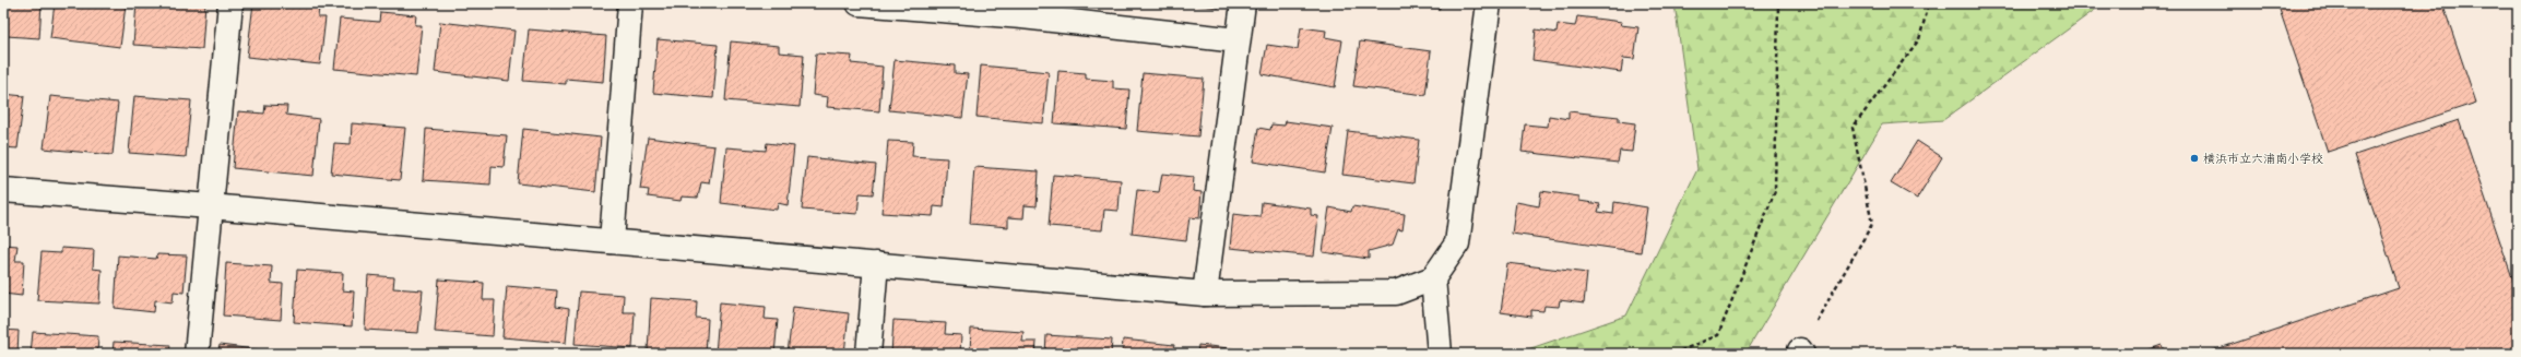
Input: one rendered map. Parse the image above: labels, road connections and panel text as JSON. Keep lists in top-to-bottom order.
{
  "places": ["横浜市立六浦南小学校"]
}
